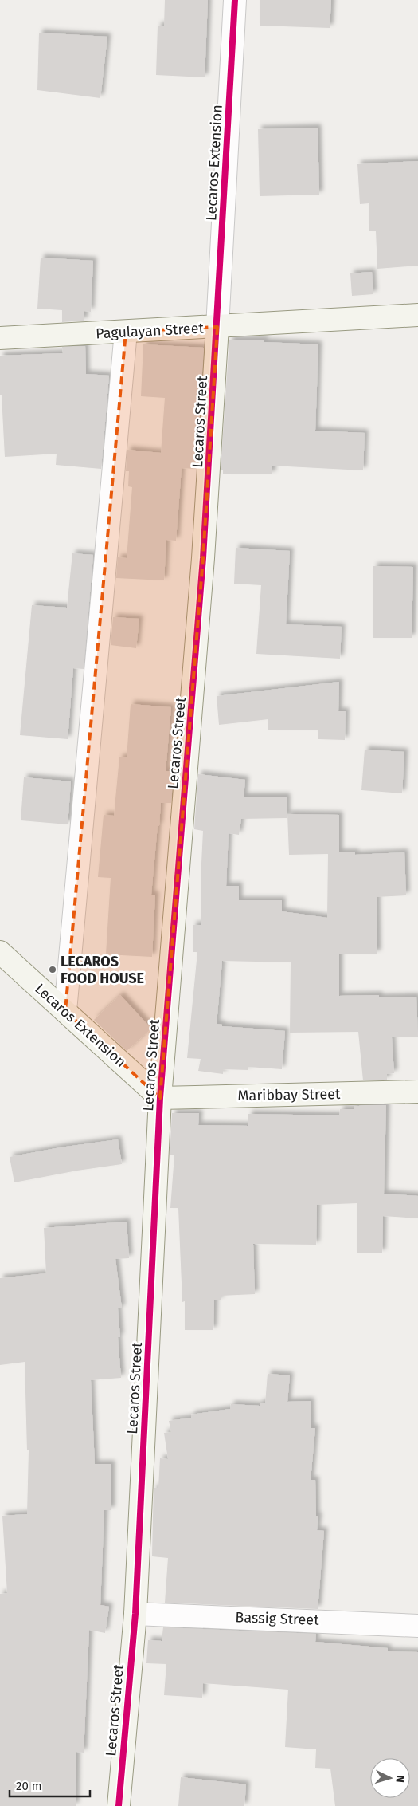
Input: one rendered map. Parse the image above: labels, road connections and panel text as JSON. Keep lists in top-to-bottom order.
{
  "streets": {
    "street": [
      "Lecaros Extension",
      "Pagulayan Street",
      "Lecaros Street",
      "Maribbay Street",
      "Bassig Street"
    ]
  },
  "crossings": [
    ["Lecaros Extension", "Pagulayan Street"],
    ["Lecaros Extension", "Lecaros Street"],
    ["Lecaros Extension", "Maribbay Street"],
    ["Pagulayan Street", "Lecaros Street"],
    ["Lecaros Street", "Maribbay Street"],
    ["Lecaros Street", "Bassig Street"]
  ],
  "places": ["LECAROS FOOD HOUSE"],
  "scale_bar": "20 m",
  "north": "right"
}
